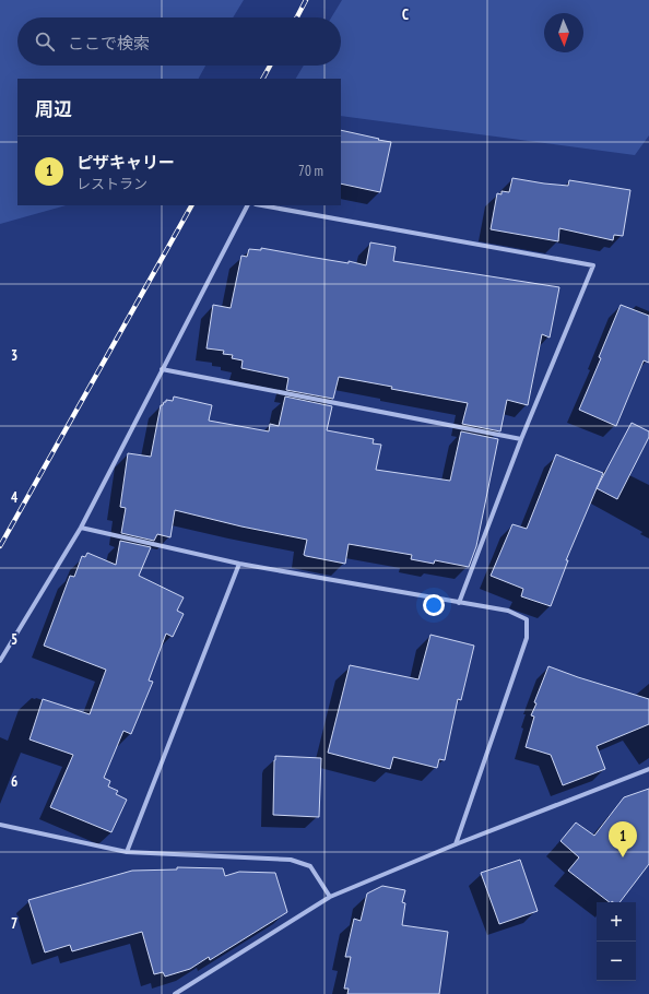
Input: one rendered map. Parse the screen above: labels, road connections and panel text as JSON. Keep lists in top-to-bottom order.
{
  "north": "bottom",
  "page": {
    "search": "ここで検索",
    "heading": "周辺",
    "list": [
      {
        "mark": "1",
        "name": "ピザキャリー",
        "note": "レストラン",
        "value": "70 m"
      }
    ],
    "pins": "1",
    "map_buttons": ["+", "−"]
  },
  "grid": {
    "columns": ["C"],
    "rows": [
      "3",
      "4",
      "5",
      "6",
      "7"
    ]
  }
}
